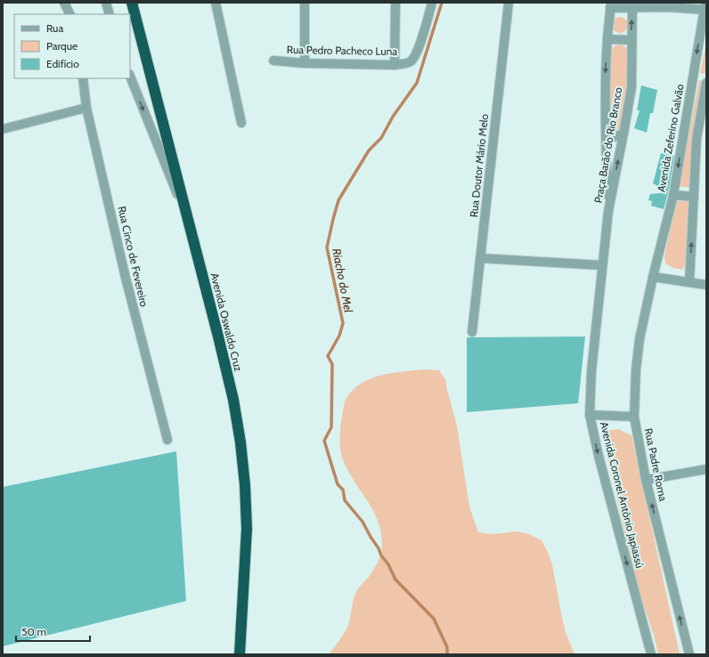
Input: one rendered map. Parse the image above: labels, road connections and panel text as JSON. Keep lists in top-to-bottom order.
{
  "streets": {
    "highway": ["Avenida Oswaldo Cruz"],
    "street": [
      "Rua Pedro Pacheco Luna",
      "Avenida Zeferino Galvão",
      "Praça Barão do Rio Branco",
      "Rua Doutor Mário Melo",
      "Rua Cinco de Fevereiro",
      "Rua Padre Roma",
      "Avenida Coronel Antônio Japiassú"
    ]
  },
  "crossings": [
    ["Avenida Zeferino Galvão", "Rua Padre Roma"],
    ["Praça Barão do Rio Branco", "Avenida Coronel Antônio Japiassú"]
  ],
  "one_way": ["Rua Padre Roma", "Avenida Coronel Antônio Japiassú"],
  "water": ["Riacho do Mel"],
  "legend": ["Rua", "Parque", "Edifício"],
  "scale_bar": "50 m"
}
